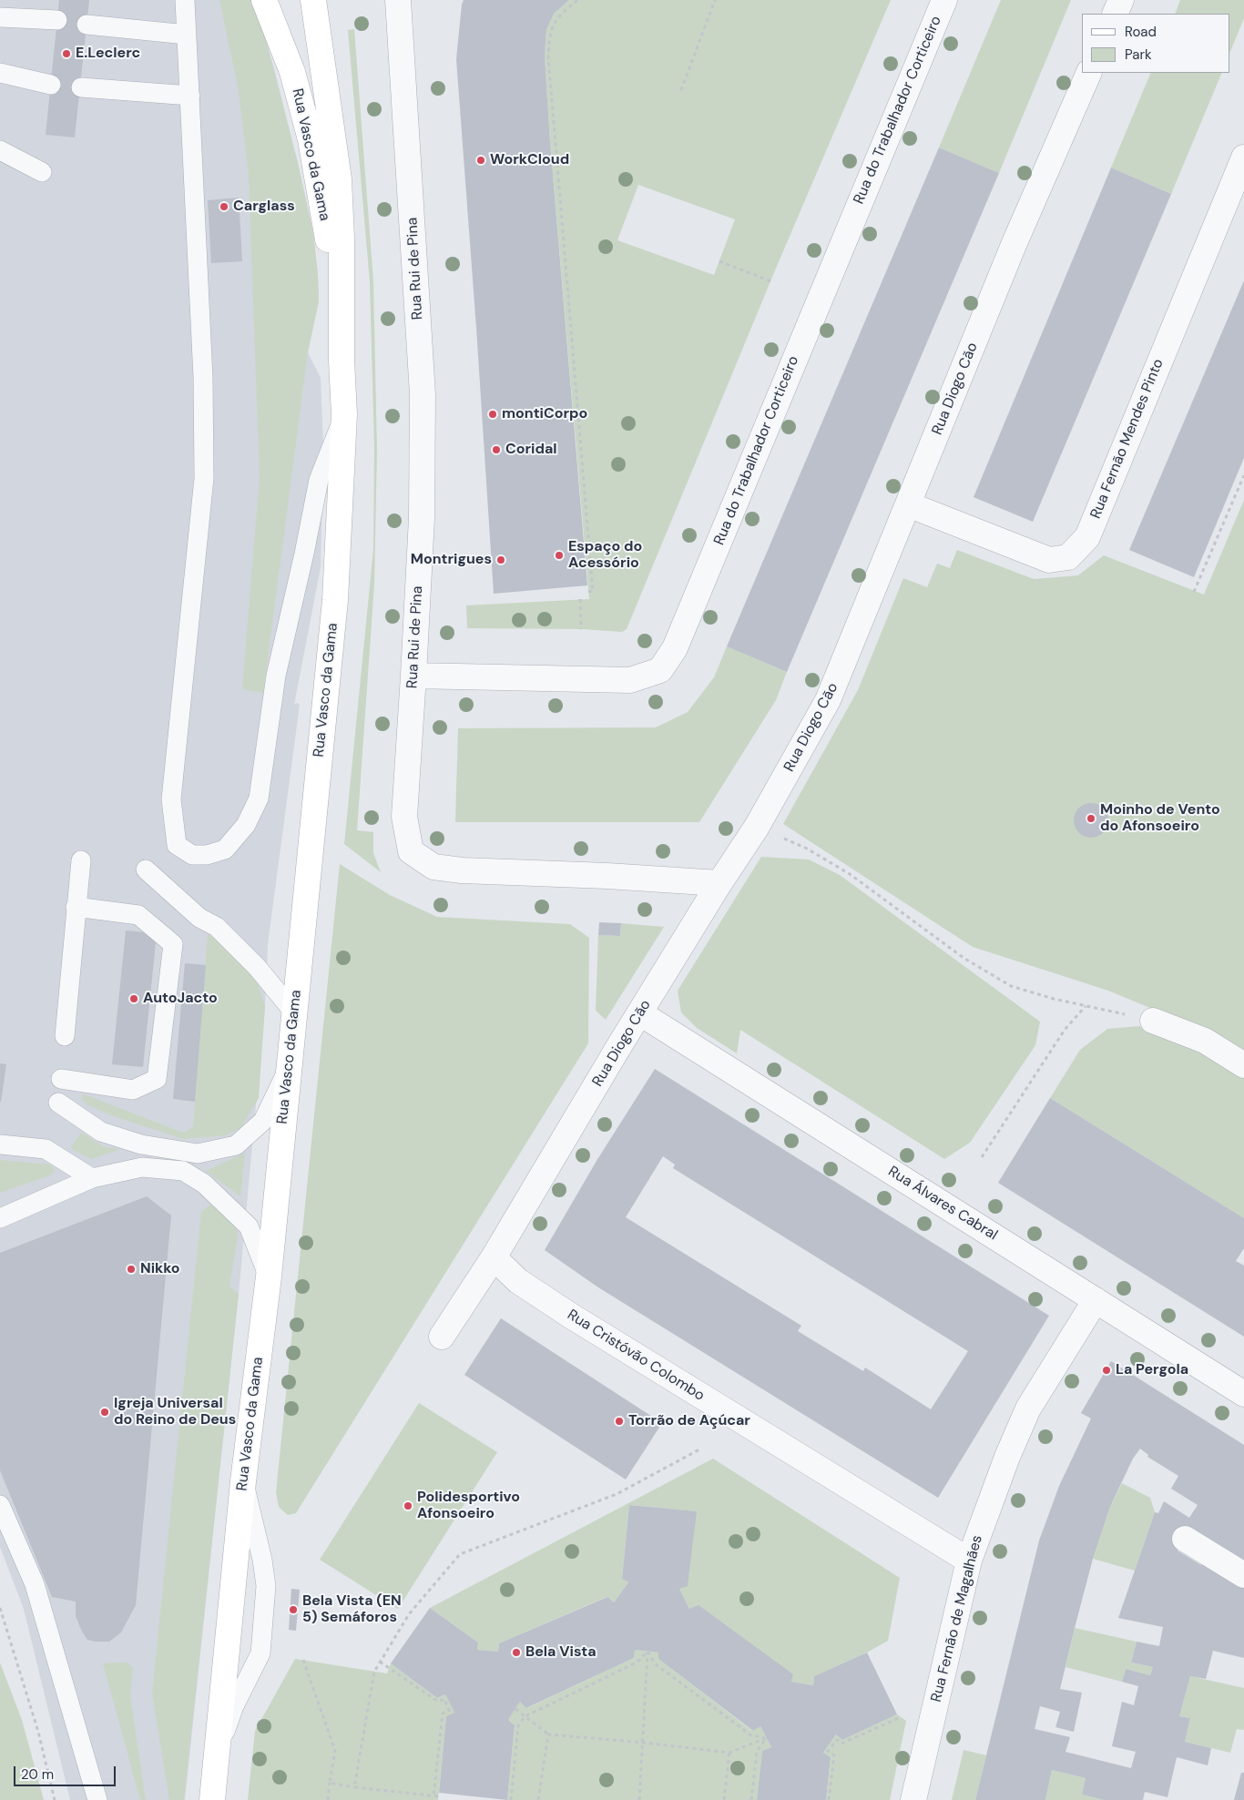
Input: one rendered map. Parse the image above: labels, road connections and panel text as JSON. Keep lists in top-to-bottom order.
{
  "streets": {
    "main road": ["Rua Vasco da Gama"],
    "street": [
      "Rua do Trabalhador Corticeiro",
      "Rua Rui de Pina",
      "Rua Diogo Cão",
      "Rua Fernão Mendes Pinto",
      "Rua Álvares Cabral",
      "Rua Cristóvão Colombo",
      "Rua Fernão de Magalhães"
    ]
  },
  "crossings": [
    ["Rua do Trabalhador Corticeiro", "Rua Rui de Pina"],
    ["Rua Rui de Pina", "Rua Diogo Cão"],
    ["Rua Diogo Cão", "Rua Fernão Mendes Pinto"],
    ["Rua Diogo Cão", "Rua Álvares Cabral"],
    ["Rua Diogo Cão", "Rua Cristóvão Colombo"],
    ["Rua Álvares Cabral", "Rua Fernão de Magalhães"],
    ["Rua Cristóvão Colombo", "Rua Fernão de Magalhães"]
  ],
  "places": [
    "E.Leclerc",
    "WorkCloud",
    "Carglass",
    "montiCorpo",
    "Coridal",
    "Espaço do Acessório",
    "Montrigues",
    "Moinho de Vento do Afonsoeiro",
    "AutoJacto",
    "Nikko",
    "La Pergola",
    "Igreja Universal do Reino de Deus",
    "Torrão de Açúcar",
    "Polidesportivo Afonsoeiro",
    "Bela Vista (EN 5) Semáforos",
    "Bela Vista"
  ],
  "legend": ["Road", "Park"],
  "scale_bar": "20 m"
}
